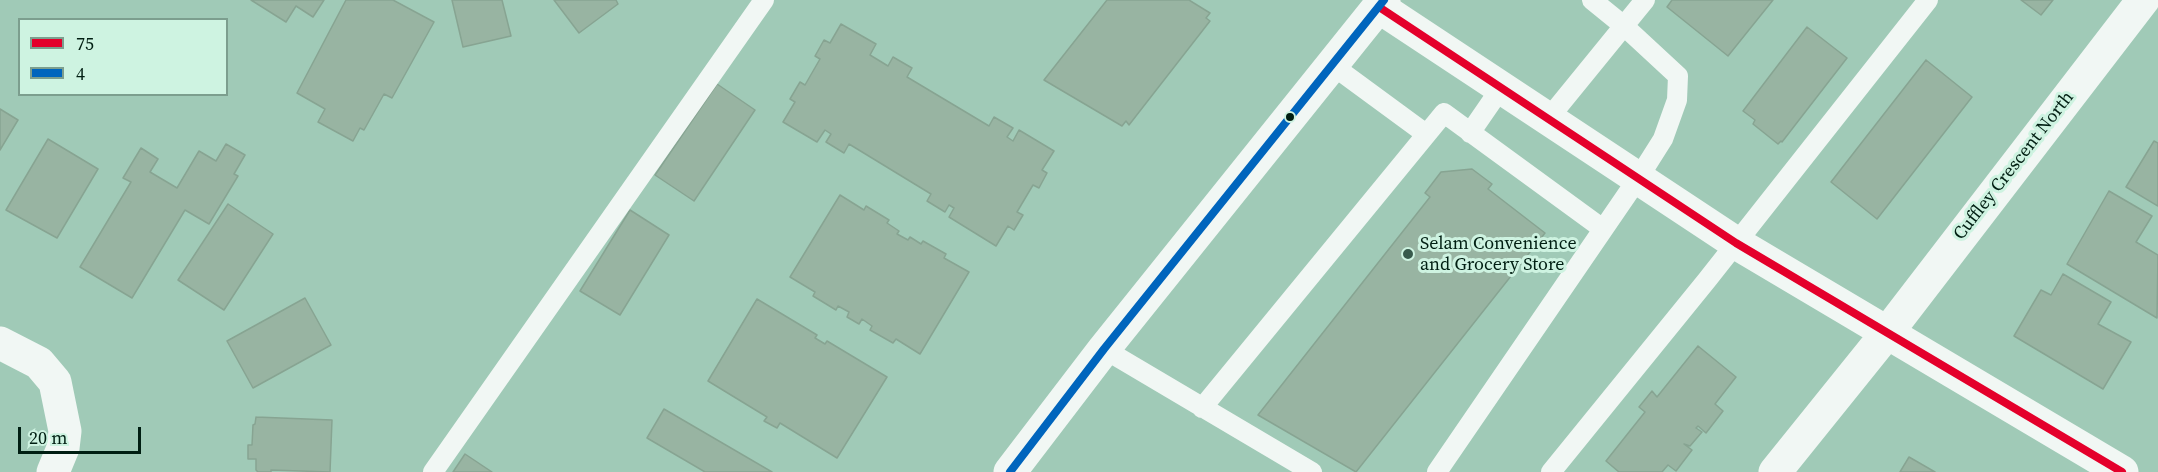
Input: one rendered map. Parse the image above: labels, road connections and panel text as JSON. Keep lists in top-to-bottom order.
{
  "streets": {
    "street": ["Cuffley Crescent North"]
  },
  "places": ["Selam Convenience and Grocery Store"],
  "lines": ["transit line 4", "transit line 75"],
  "legend": ["75", "4"],
  "scale_bar": "20 m"
}
